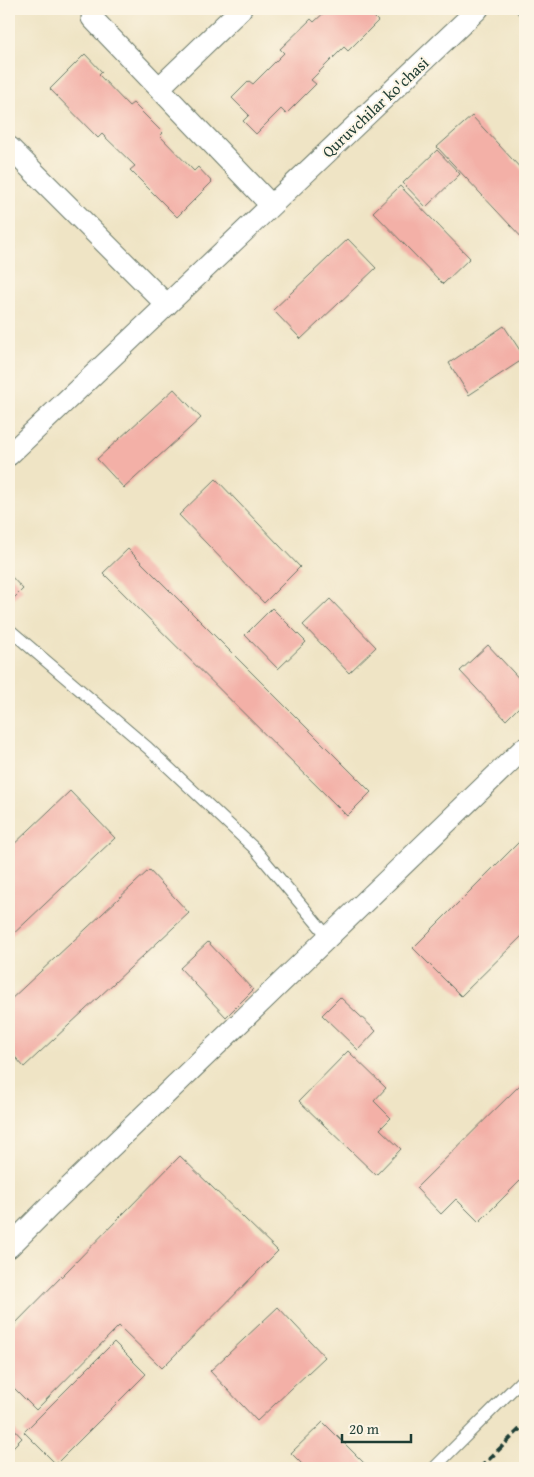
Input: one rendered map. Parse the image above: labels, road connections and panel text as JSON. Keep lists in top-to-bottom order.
{
  "streets": {
    "street": ["Quruvchilar ko'chasi"]
  },
  "scale_bar": "20 m"
}
